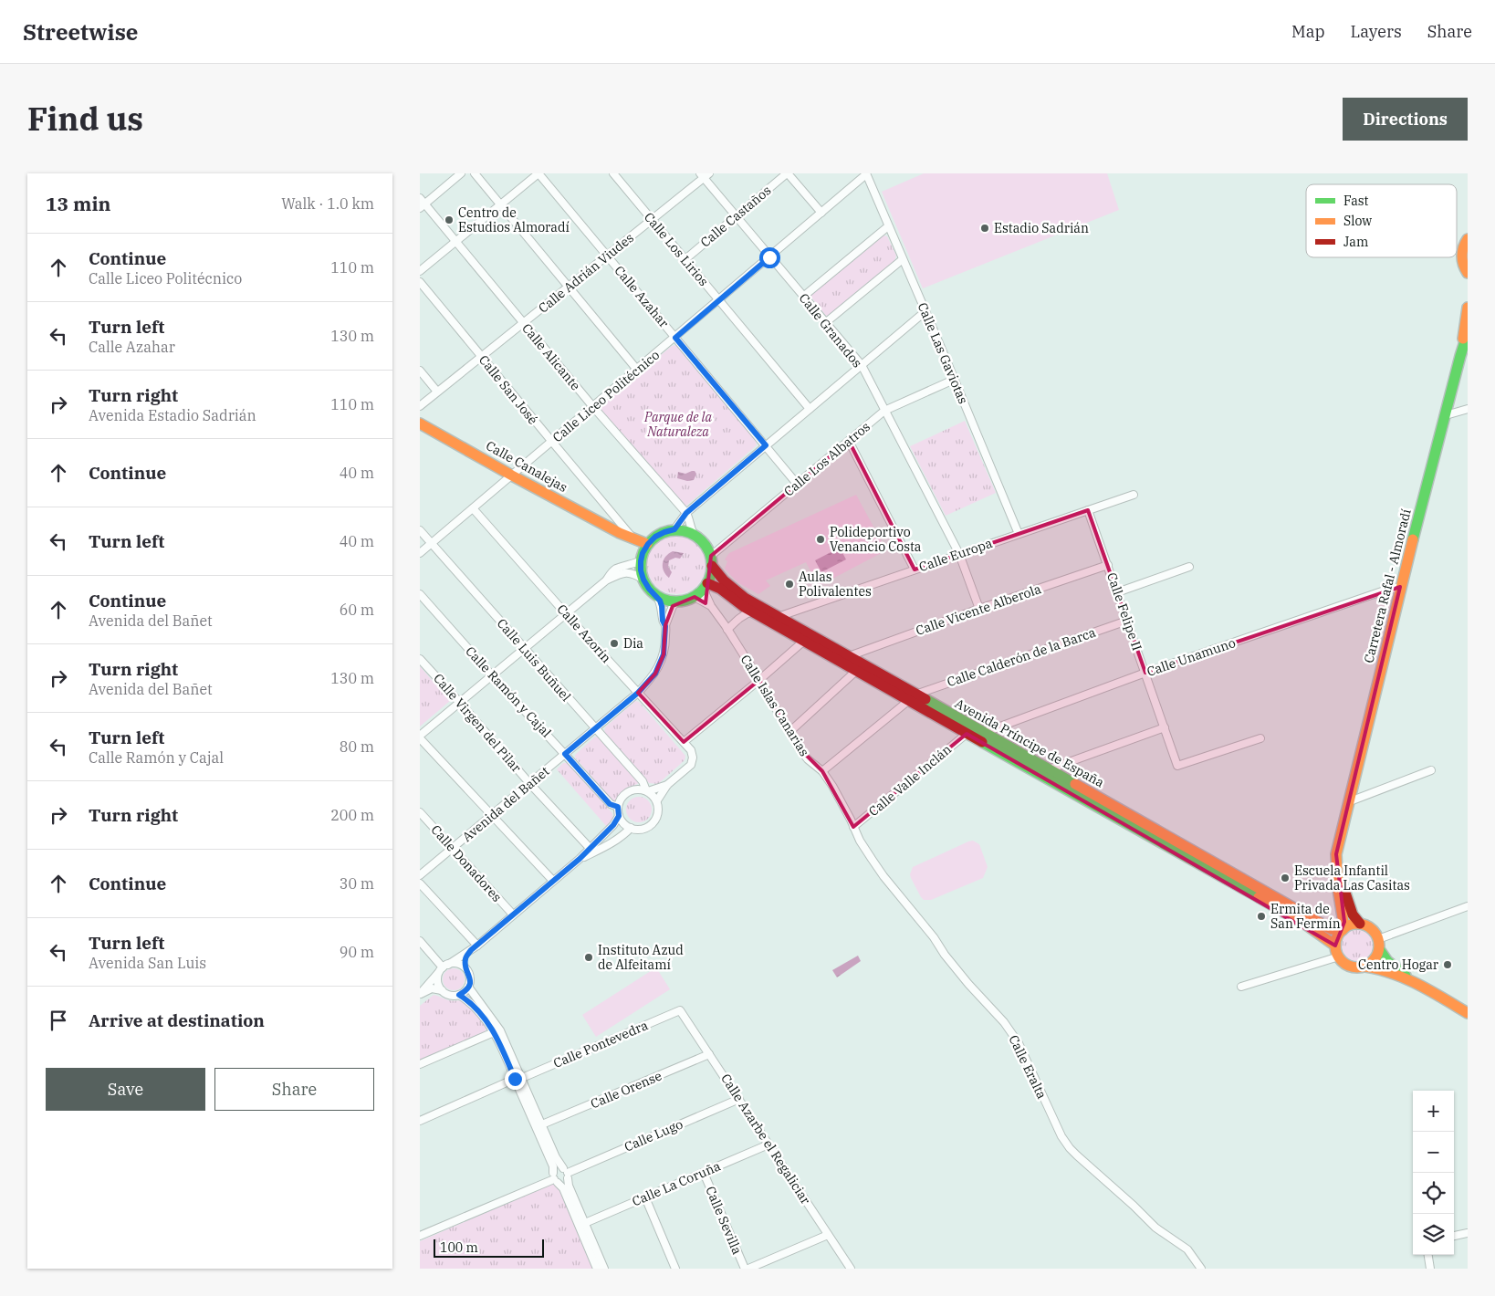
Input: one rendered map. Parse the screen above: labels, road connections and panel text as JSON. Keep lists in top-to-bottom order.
{
  "streets": {
    "main road": ["Calle Canalejas", "Carretera Rafal - Almoradí", "Avenida Príncipe de España"],
    "street": [
      "Calle Castaños",
      "Calle Los Lirios",
      "Calle Adrián Viudes",
      "Calle Azahar",
      "Calle Granados",
      "Calle Las Gaviotas",
      "Calle Alicante",
      "Calle San José",
      "Calle Liceo Politécnico",
      "Calle Los Albatros",
      "Calle Europa",
      "Calle Vicente Alberola",
      "Calle Felipe II",
      "Calle Azorín",
      "Calle Calderón de la Barca",
      "Calle Unamuno",
      "Calle Luis Buñuel",
      "Calle Ramón y Cajal",
      "Calle Islas Canarias",
      "Calle Virgen del Pilar",
      "Calle Valle Inclán",
      "Avenida del Bañet",
      "Calle Donadores",
      "Calle Pontevedra",
      "Calle Eralta",
      "Calle Orense",
      "Calle Lugo",
      "Calle Azarbe el Regaliciar",
      "Calle La Coruña",
      "Calle Sevilla"
    ]
  },
  "crossings": [
    ["Calle Castaños", "Calle Los Lirios"],
    ["Calle Castaños", "Calle Granados"],
    ["Calle Los Lirios", "Calle Adrián Viudes"],
    ["Calle Los Lirios", "Calle Liceo Politécnico"],
    ["Calle Adrián Viudes", "Calle Azahar"],
    ["Calle Adrián Viudes", "Calle Granados"],
    ["Calle Adrián Viudes", "Calle Alicante"],
    ["Calle Adrián Viudes", "Calle San José"],
    ["Calle Azahar", "Calle Liceo Politécnico"],
    ["Calle Azahar", "Calle Los Albatros"],
    ["Calle Granados", "Calle Liceo Politécnico"],
    ["Calle Granados", "Calle Los Albatros"],
    ["Calle Granados", "Calle Europa"],
    ["Calle Granados", "Calle Vicente Alberola"],
    ["Calle Las Gaviotas", "Calle Liceo Politécnico"],
    ["Calle Las Gaviotas", "Calle Los Albatros"],
    ["Calle Las Gaviotas", "Calle Europa"],
    ["Calle Alicante", "Calle Liceo Politécnico"],
    ["Calle San José", "Calle Liceo Politécnico"],
    ["Calle San José", "Calle Canalejas"],
    ["Calle Liceo Politécnico", "Calle Canalejas"],
    ["Calle Liceo Politécnico", "Calle Azorín"],
    ["Calle Liceo Politécnico", "Calle Luis Buñuel"],
    ["Calle Los Albatros", "Calle Canalejas"],
    ["Calle Los Albatros", "Calle Islas Canarias"],
    ["Calle Los Albatros", "Avenida Príncipe de España"],
    ["Calle Los Albatros", "Avenida del Bañet"],
    ["Calle Canalejas", "Calle Islas Canarias"],
    ["Calle Canalejas", "Avenida Príncipe de España"],
    ["Calle Canalejas", "Avenida del Bañet"],
    ["Calle Europa", "Calle Felipe II"],
    ["Calle Europa", "Avenida Príncipe de España"],
    ["Carretera Rafal - Almoradí", "Calle Unamuno"],
    ["Carretera Rafal - Almoradí", "Avenida Príncipe de España"],
    ["Calle Vicente Alberola", "Calle Felipe II"],
    ["Calle Vicente Alberola", "Avenida Príncipe de España"],
    ["Calle Felipe II", "Calle Calderón de la Barca"],
    ["Calle Felipe II", "Calle Unamuno"],
    ["Calle Azorín", "Avenida del Bañet"],
    ["Calle Calderón de la Barca", "Calle Islas Canarias"],
    ["Calle Calderón de la Barca", "Avenida Príncipe de España"],
    ["Calle Unamuno", "Avenida Príncipe de España"],
    ["Calle Luis Buñuel", "Calle Ramón y Cajal"],
    ["Calle Luis Buñuel", "Avenida del Bañet"],
    ["Calle Ramón y Cajal", "Avenida del Bañet"],
    ["Calle Islas Canarias", "Avenida Príncipe de España"],
    ["Calle Islas Canarias", "Calle Valle Inclán"],
    ["Calle Islas Canarias", "Avenida del Bañet"],
    ["Calle Islas Canarias", "Calle Eralta"],
    ["Calle Virgen del Pilar", "Avenida del Bañet"],
    ["Avenida Príncipe de España", "Calle Valle Inclán"],
    ["Avenida Príncipe de España", "Avenida del Bañet"],
    ["Calle Valle Inclán", "Calle Eralta"],
    ["Avenida del Bañet", "Calle Donadores"],
    ["Calle Pontevedra", "Calle Azarbe el Regaliciar"],
    ["Calle Orense", "Calle Azarbe el Regaliciar"],
    ["Calle Lugo", "Calle Azarbe el Regaliciar"],
    ["Calle Azarbe el Regaliciar", "Calle La Coruña"],
    ["Calle La Coruña", "Calle Sevilla"]
  ],
  "parks": ["Parque de la Naturaleza"],
  "places": [
    "Centro de Estudios Almoradí",
    "Estadio Sadrián",
    "Polideportivo Venancio Costa",
    "Aulas Polivalentes",
    "Dia",
    "Escuela Infantil Privada Las Casitas",
    "Ermita de San Fermín",
    "Instituto Azud de Alfeitamí",
    "Centro Hogar"
  ],
  "legend": ["Fast", "Slow", "Jam"],
  "scale_bar": "100 m",
  "page": {
    "header": "Streetwise",
    "nav": ["Map", "Layers", "Share"],
    "title": "Find us",
    "buttons": [
      "Directions",
      ["Save", "Share"]
    ],
    "heading": ["13 min", "Walk · 1.0 km"],
    "list": [
      ["Continue", "Calle Liceo Politécnico", "110 m"],
      ["Turn left", "Calle Azahar", "130 m"],
      ["Turn right", "Avenida Estadio Sadrián", "110 m"],
      ["Continue", "40 m"],
      ["Turn left", "40 m"],
      ["Continue", "Avenida del Bañet", "60 m"],
      ["Turn right", "Avenida del Bañet", "130 m"],
      ["Turn left", "Calle Ramón y Cajal", "80 m"],
      ["Turn right", "200 m"],
      ["Continue", "30 m"],
      ["Turn left", "Avenida San Luis", "90 m"],
      "Arrive at destination"
    ],
    "map_buttons": ["+", "−"],
    "scale": "100 m"
  }
}
